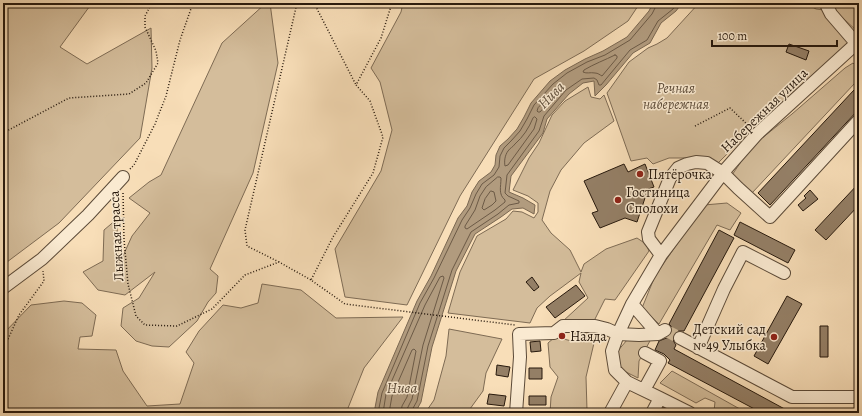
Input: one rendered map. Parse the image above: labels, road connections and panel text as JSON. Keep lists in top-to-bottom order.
{
  "streets": {
    "street": ["Набережная улица"],
    "path": ["Лыжная трасса"]
  },
  "water": ["Нива"],
  "parks": ["Речная набережная"],
  "places": [
    "Пятёрочка",
    "Гостиница Сполохи",
    "Наяда",
    "Детский сад №49 Улыбка"
  ],
  "scale_bar": "100 m"
}
